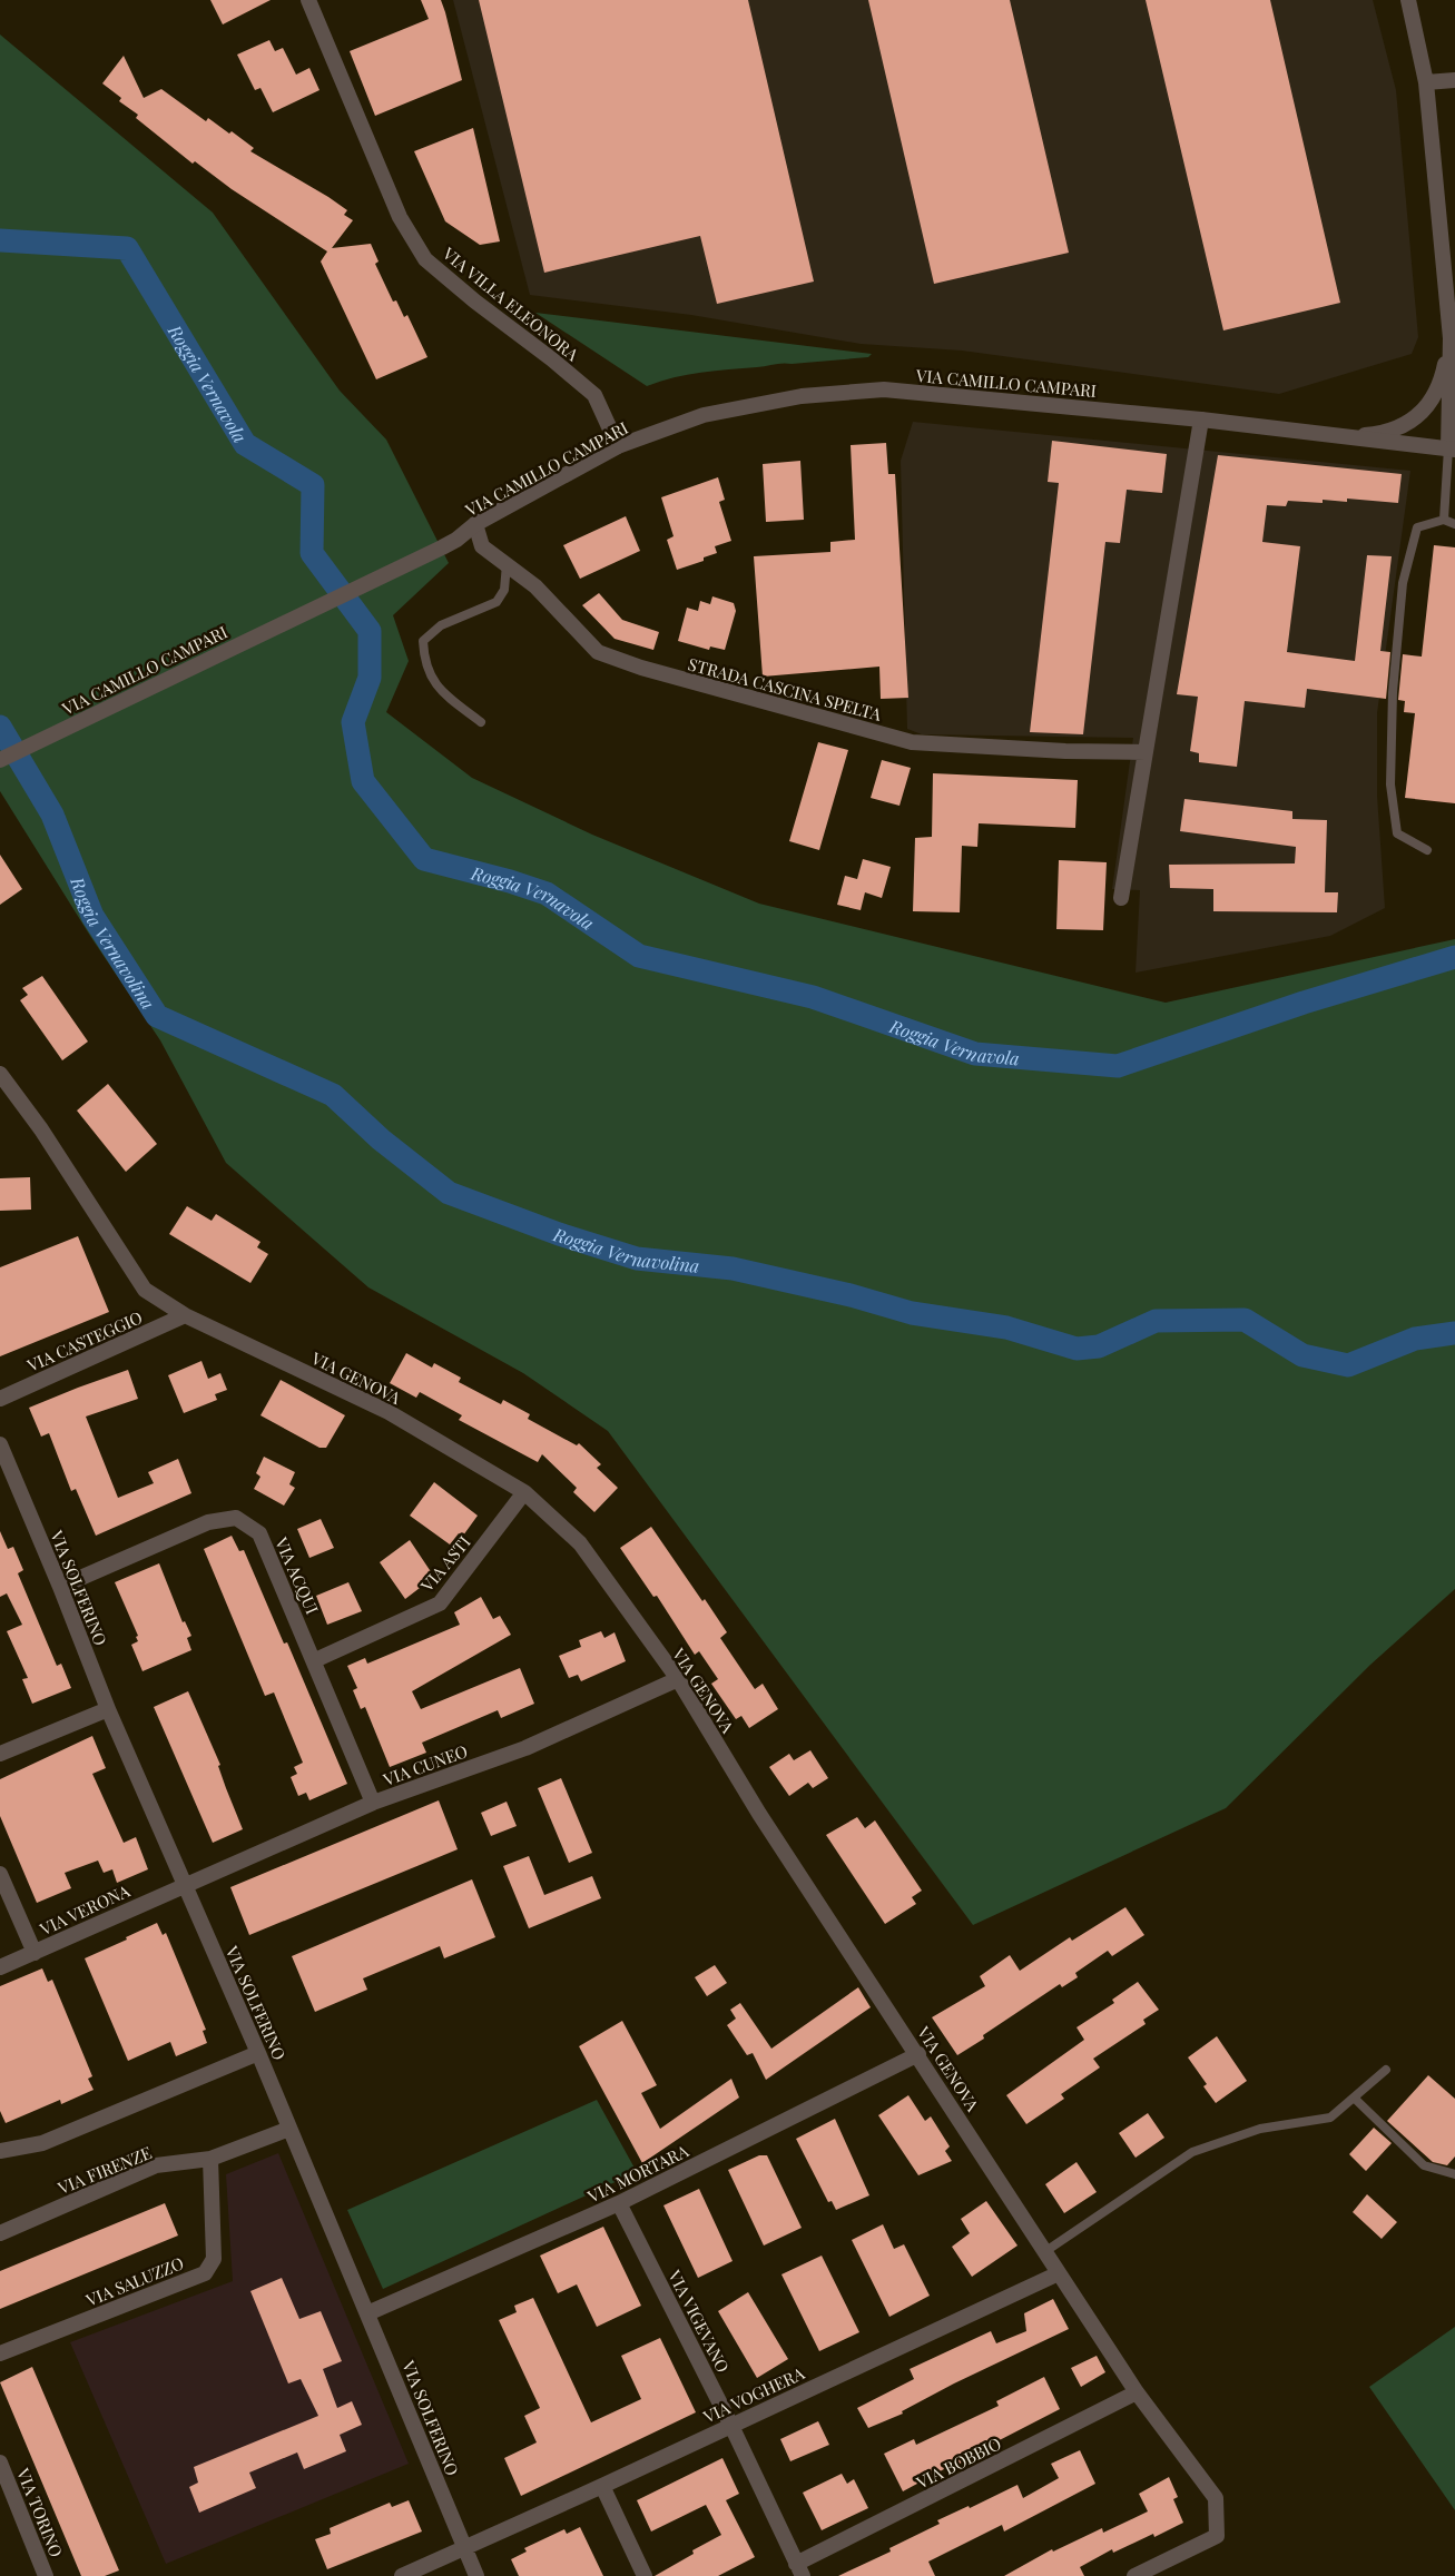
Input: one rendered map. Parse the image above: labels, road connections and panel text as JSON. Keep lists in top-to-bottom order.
{
  "streets": {
    "street": [
      "VIA VILLA ELEONORA",
      "VIA CAMILLO CAMPARI",
      "STRADA CASCINA SPELTA",
      "VIA CASTEGGIO",
      "VIA GENOVA",
      "VIA ASTI",
      "VIA ACQUI",
      "VIA SOLFERINO",
      "VIA CUNEO",
      "VIA VERONA",
      "VIA FIRENZE",
      "VIA MORTARA",
      "VIA SALUZZO",
      "VIA VIGEVANO",
      "VIA VOGHERA",
      "VIA BOBBIO",
      "VIA TORINO"
    ]
  },
  "crossings": [
    ["VIA VILLA ELEONORA", "VIA CAMILLO CAMPARI"],
    ["VIA CAMILLO CAMPARI", "STRADA CASCINA SPELTA"],
    ["VIA CASTEGGIO", "VIA GENOVA"],
    ["VIA GENOVA", "VIA ASTI"],
    ["VIA GENOVA", "VIA CUNEO"],
    ["VIA GENOVA", "VIA MORTARA"],
    ["VIA GENOVA", "VIA VOGHERA"],
    ["VIA GENOVA", "VIA BOBBIO"],
    ["VIA ASTI", "VIA ACQUI"],
    ["VIA ACQUI", "VIA SOLFERINO"],
    ["VIA ACQUI", "VIA CUNEO"],
    ["VIA SOLFERINO", "VIA CUNEO"],
    ["VIA SOLFERINO", "VIA VERONA"],
    ["VIA SOLFERINO", "VIA FIRENZE"],
    ["VIA SOLFERINO", "VIA MORTARA"],
    ["VIA SOLFERINO", "VIA VOGHERA"],
    ["VIA CUNEO", "VIA VERONA"],
    ["VIA FIRENZE", "VIA SALUZZO"],
    ["VIA MORTARA", "VIA VIGEVANO"],
    ["VIA VIGEVANO", "VIA VOGHERA"],
    ["VIA VIGEVANO", "VIA BOBBIO"]
  ],
  "water": ["Roggia Vernavola", "Roggia Vernavolina"]
}
